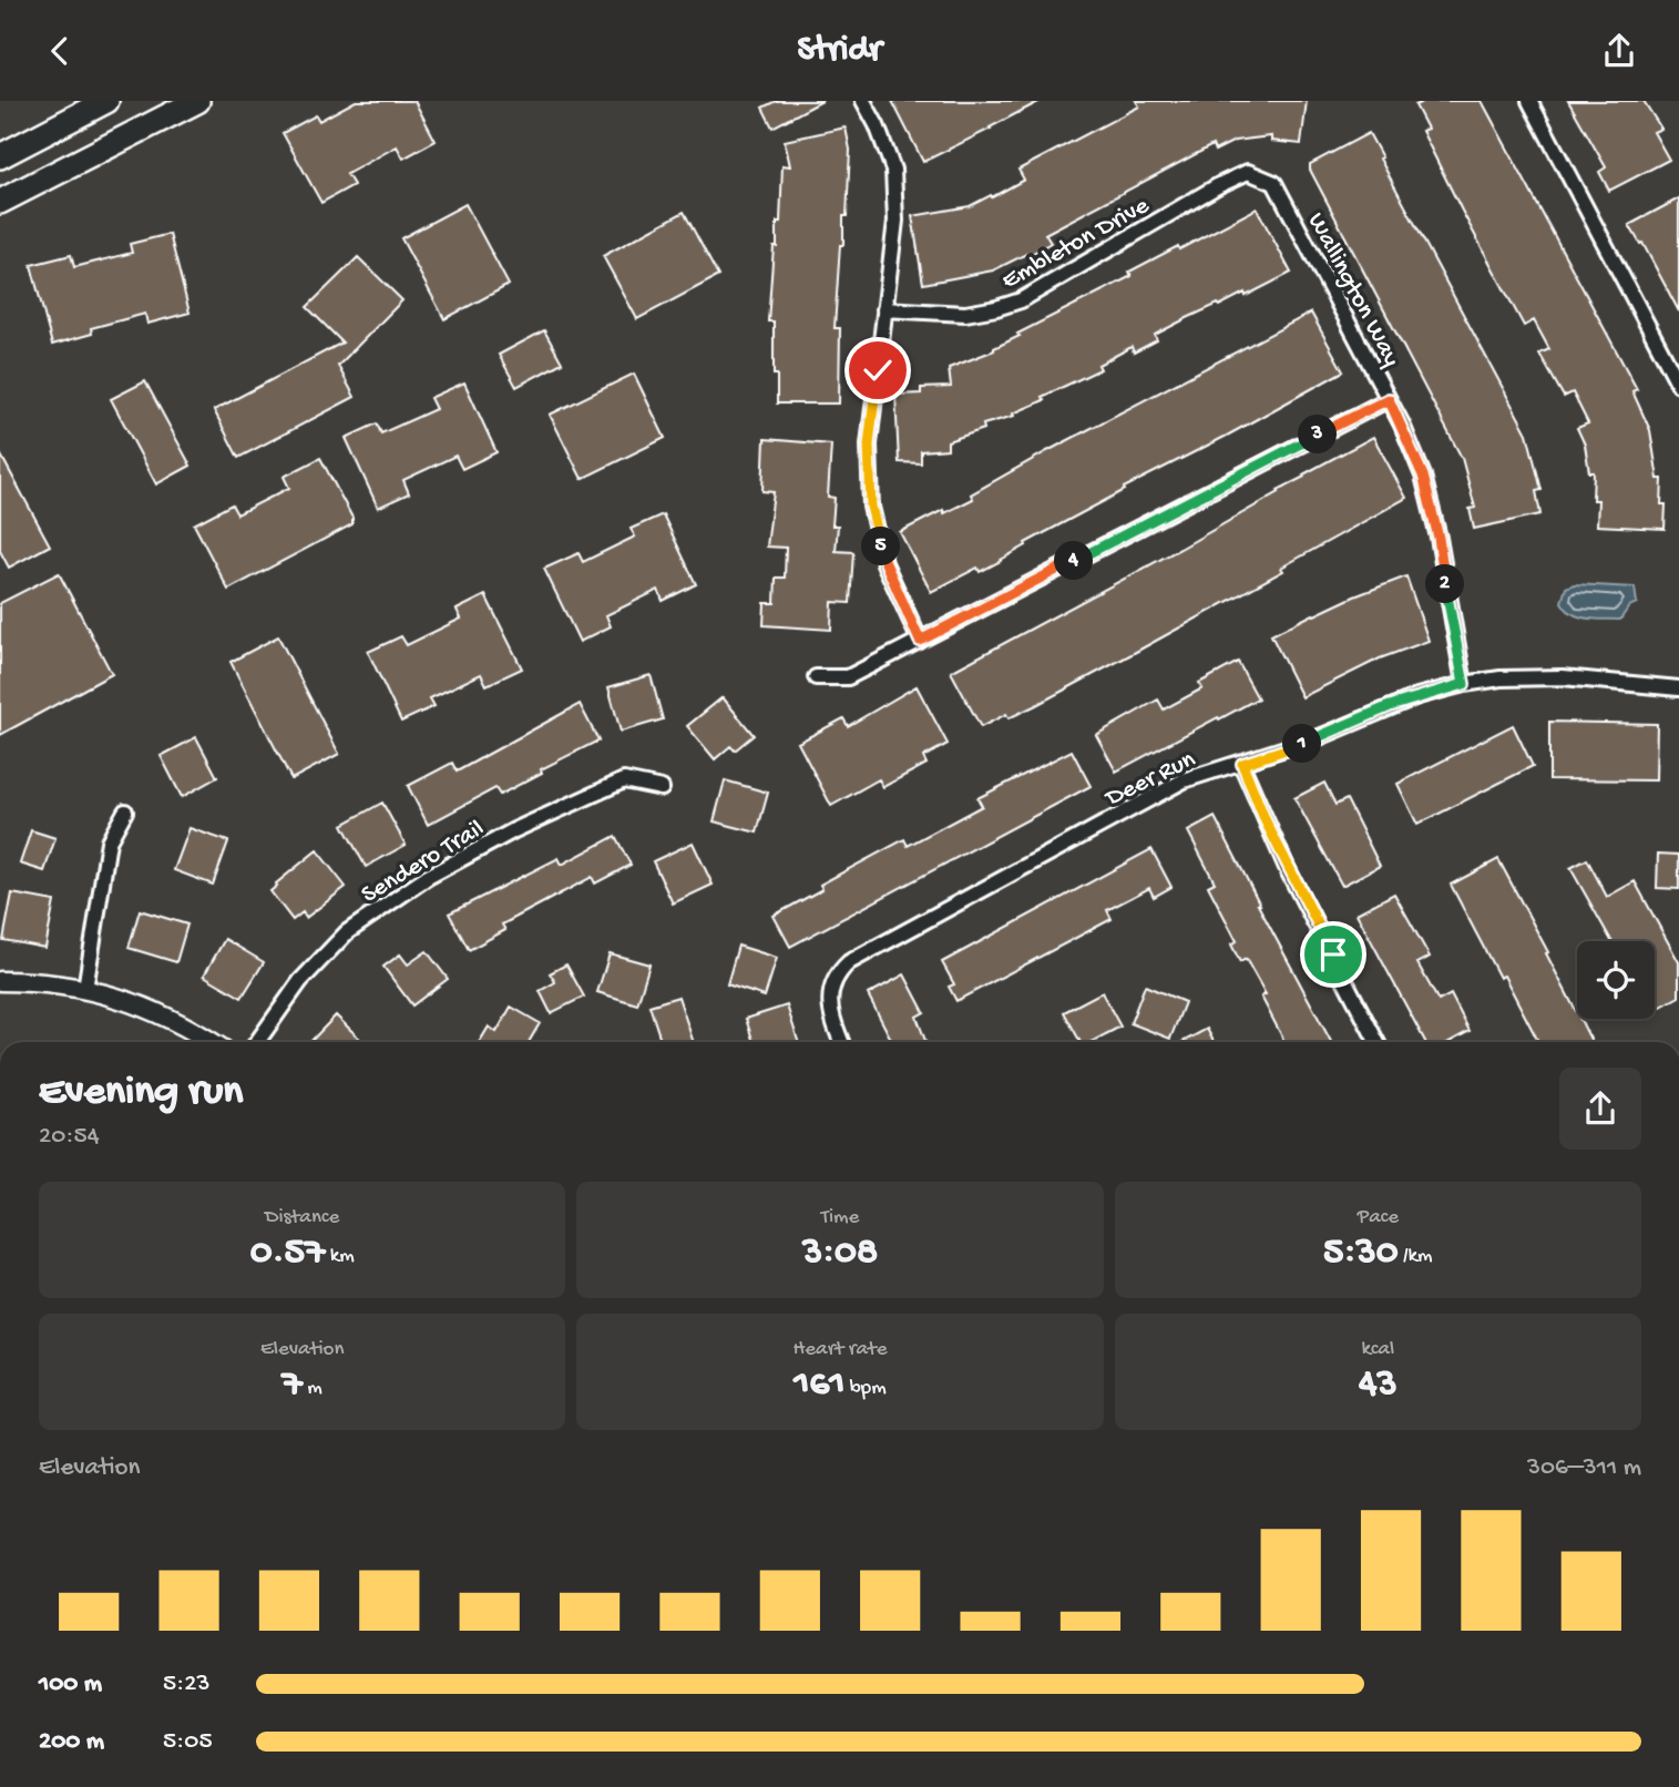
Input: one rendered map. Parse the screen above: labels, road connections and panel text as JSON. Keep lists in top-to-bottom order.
{
  "streets": {
    "street": [
      "Embleton Drive",
      "Wallington Way",
      "Deer Run",
      "Sendero Trail"
    ]
  },
  "crossings": [
    ["Embleton Drive", "Wallington Way"],
    ["Wallington Way", "Deer Run"]
  ],
  "page": {
    "header": "Stridr",
    "pins": [
      "3",
      "5",
      "4",
      "2",
      "1"
    ],
    "heading": ["Evening run", "20:54"],
    "stats": [
      ["Distance", "0.57 km"],
      ["Time", "3:08"],
      ["Pace", "5:30 /km"],
      ["Elevation", "7 m"],
      ["Heart rate", "161 bpm"],
      ["kcal", "43"]
    ],
    "chart": ["Elevation", "306–311 m"],
    "list": [
      {
        "name": "100 m",
        "note": "5:23"
      },
      {
        "name": "200 m",
        "note": "5:05"
      }
    ]
  }
}
